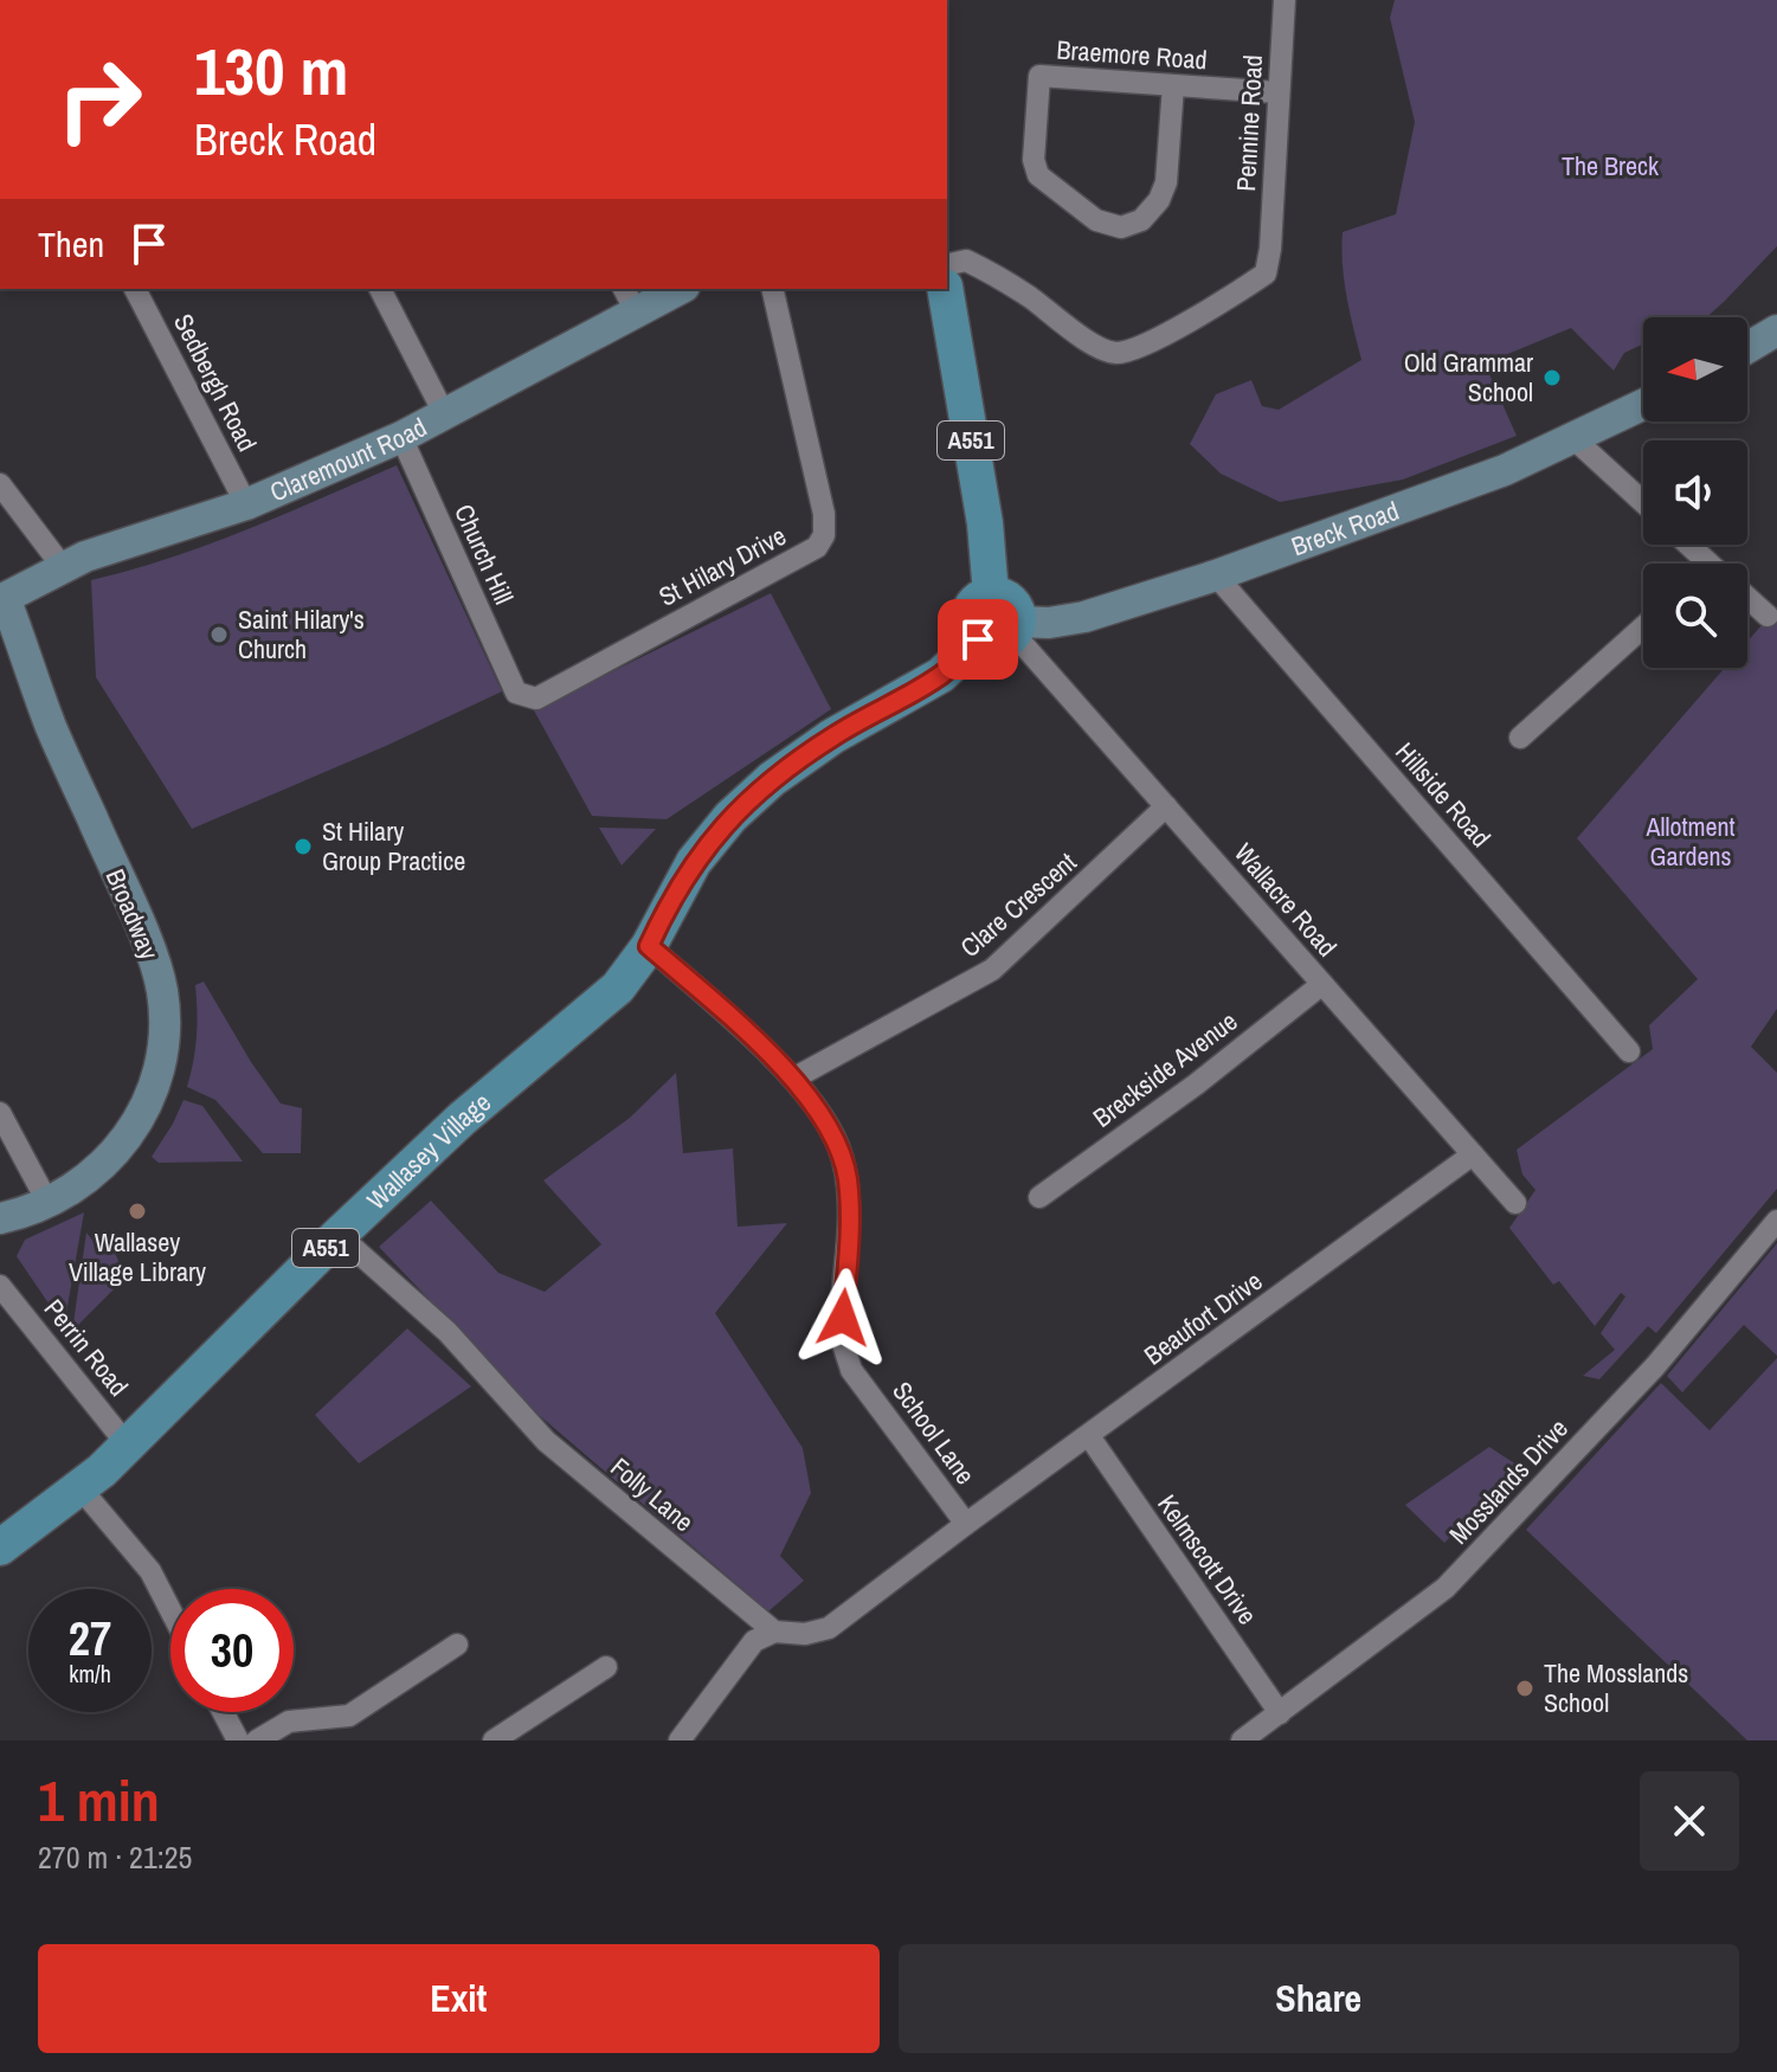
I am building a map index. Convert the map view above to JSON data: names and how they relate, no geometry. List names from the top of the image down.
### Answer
{
  "streets": {
    "main road": ["A551", "Wallasey Village"],
    "street": [
      "Braemore Road",
      "Pennine Road",
      "Sedbergh Road",
      "Claremount Road",
      "Breck Road",
      "Church Hill",
      "St Hilary Drive",
      "Hillside Road",
      "Wallacre Road",
      "Clare Crescent",
      "Broadway",
      "Breckside Avenue",
      "Beaufort Drive",
      "Perrin Road",
      "School Lane",
      "Mosslands Drive",
      "Folly Lane",
      "Kelmscott Drive"
    ]
  },
  "crossings": [
    ["Braemore Road", "Pennine Road"],
    ["Sedbergh Road", "Claremount Road"],
    ["A551", "Breck Road"],
    ["A551", "Wallacre Road"],
    ["A551", "Wallasey Village"],
    ["A551", "School Lane"],
    ["Claremount Road", "Church Hill"],
    ["Claremount Road", "Broadway"],
    ["Breck Road", "Hillside Road"],
    ["Breck Road", "Wallacre Road"],
    ["Church Hill", "St Hilary Drive"],
    ["Wallacre Road", "Clare Crescent"],
    ["Wallacre Road", "Breckside Avenue"],
    ["Wallacre Road", "Beaufort Drive"],
    ["Clare Crescent", "School Lane"],
    ["Wallasey Village", "Perrin Road"],
    ["Wallasey Village", "School Lane"],
    ["Wallasey Village", "Folly Lane"],
    ["Beaufort Drive", "School Lane"],
    ["Beaufort Drive", "Kelmscott Drive"],
    ["Mosslands Drive", "Kelmscott Drive"]
  ],
  "parks": ["The Breck", "Allotment Gardens"],
  "places": [
    "Old Grammar School",
    "Saint Hilary's Church",
    "St Hilary Group Practice",
    "Wallasey Village Library",
    "The Mosslands School"
  ],
  "north": "left",
  "page": {
    "turn": ["130 m", "Breck Road"],
    "then": "Then",
    "speed": "27 km/h",
    "limit": "30",
    "heading": ["1 min", "270 m · 21:25"],
    "buttons": ["Exit", "Share"]
  }
}
